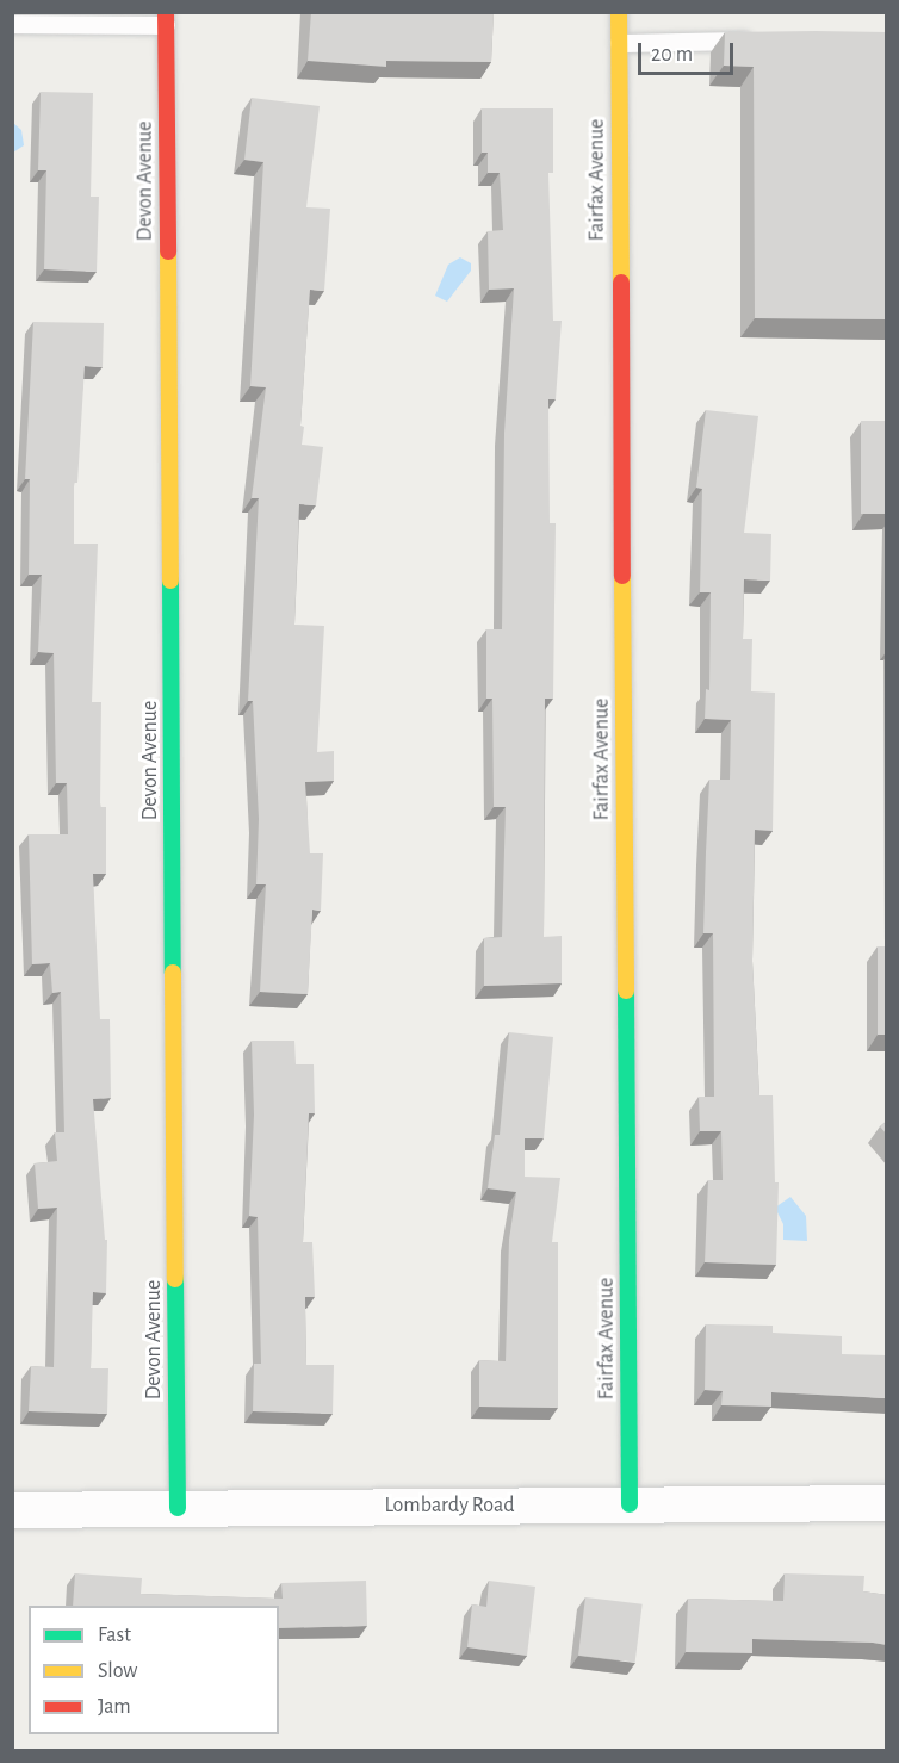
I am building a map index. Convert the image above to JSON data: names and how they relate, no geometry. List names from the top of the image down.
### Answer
{
  "streets": {
    "street": ["Fairfax Avenue", "Devon Avenue", "Lombardy Road"]
  },
  "crossings": [
    ["Fairfax Avenue", "Lombardy Road"],
    ["Devon Avenue", "Lombardy Road"]
  ],
  "legend": ["Fast", "Slow", "Jam"],
  "scale_bar": "20 m"
}
